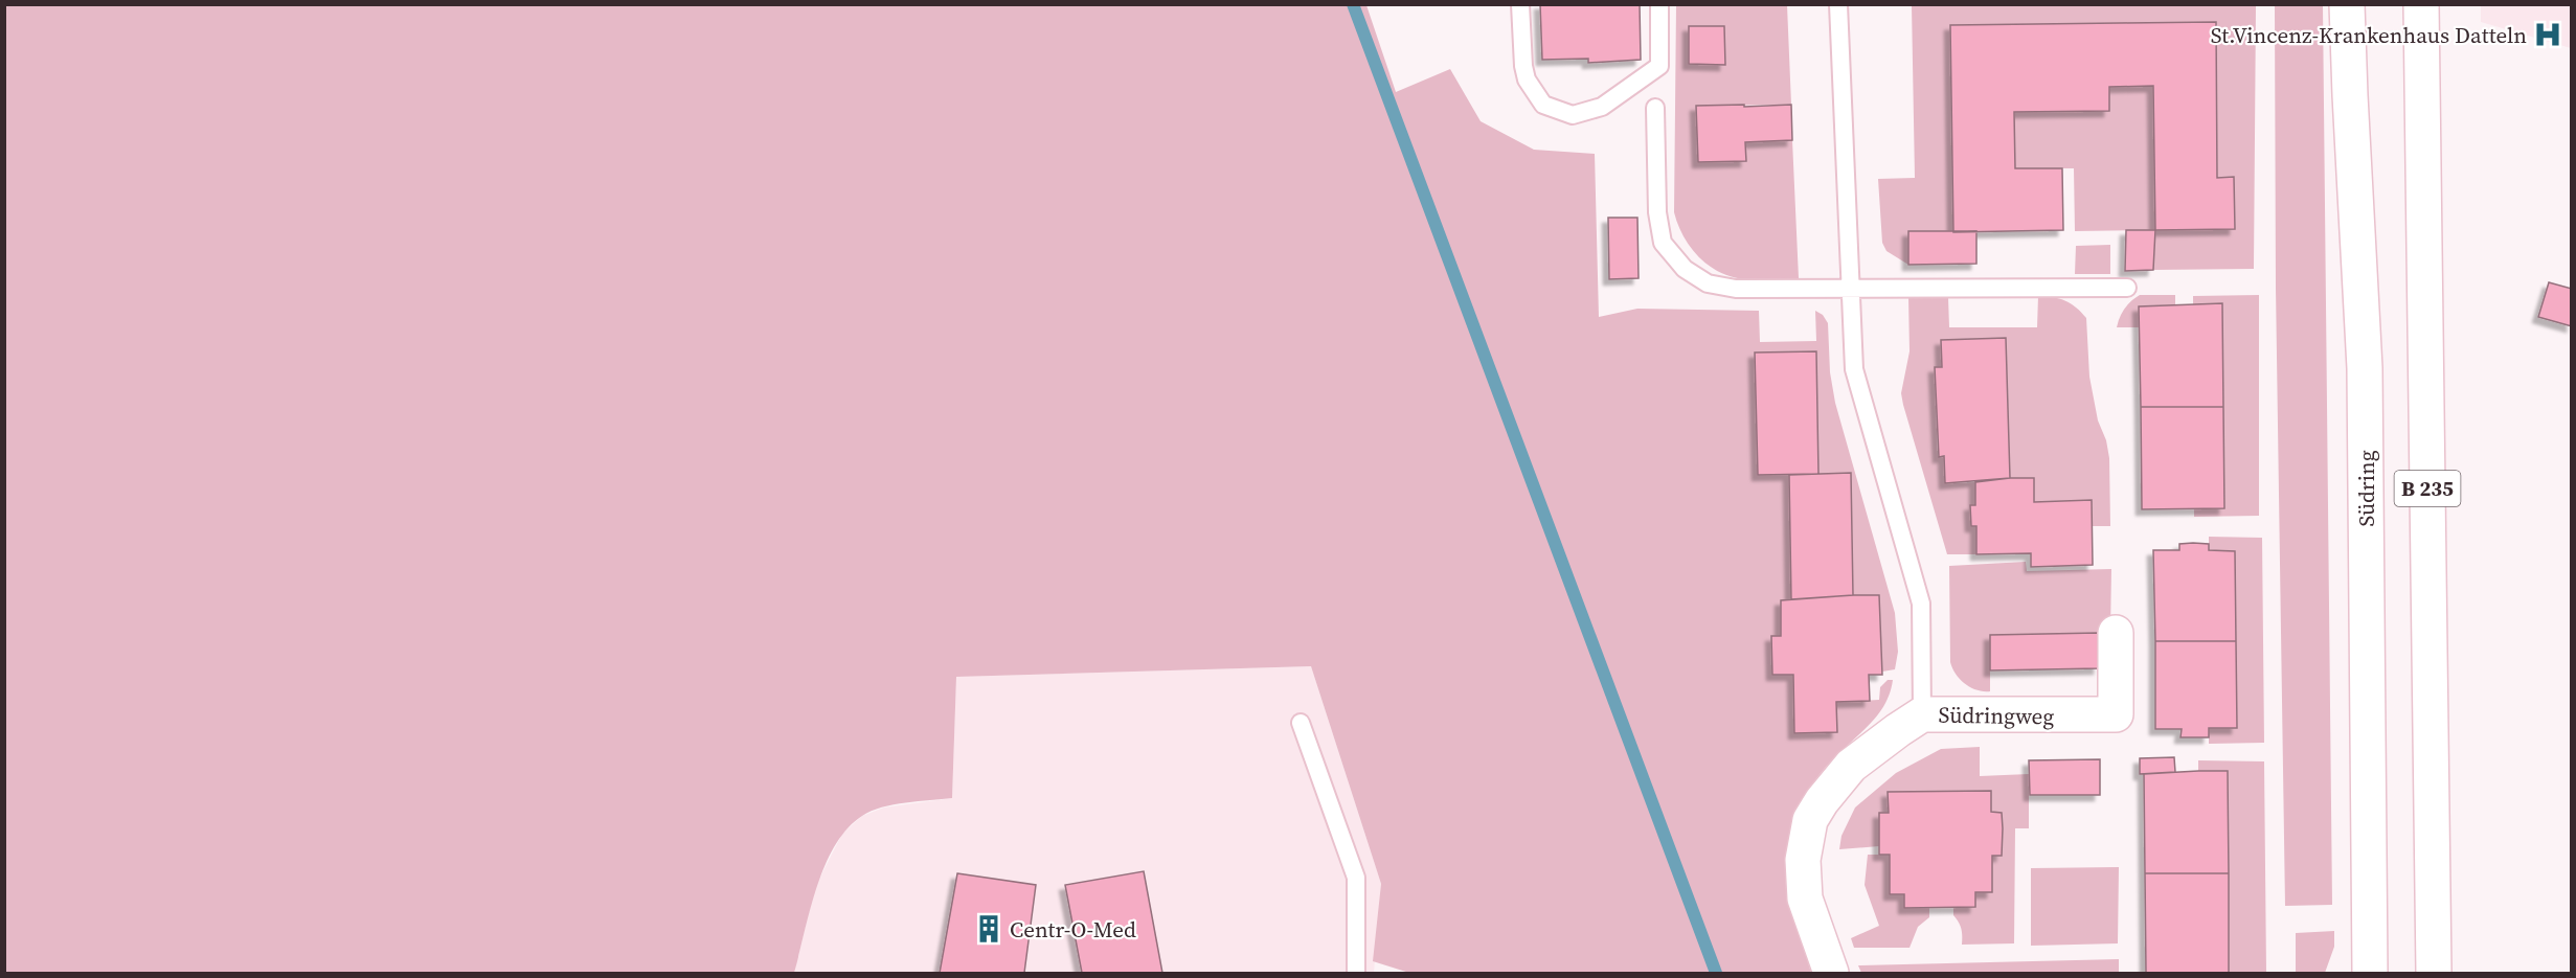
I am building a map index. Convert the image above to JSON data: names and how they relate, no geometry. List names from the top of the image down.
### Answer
{
  "streets": {
    "main road": ["Südring", "B 235", "Südringweg"]
  },
  "places": {
    "hospital": ["St.Vincenz-Krankenhaus Datteln"],
    "building": ["Centr-O-Med"]
  }
}
